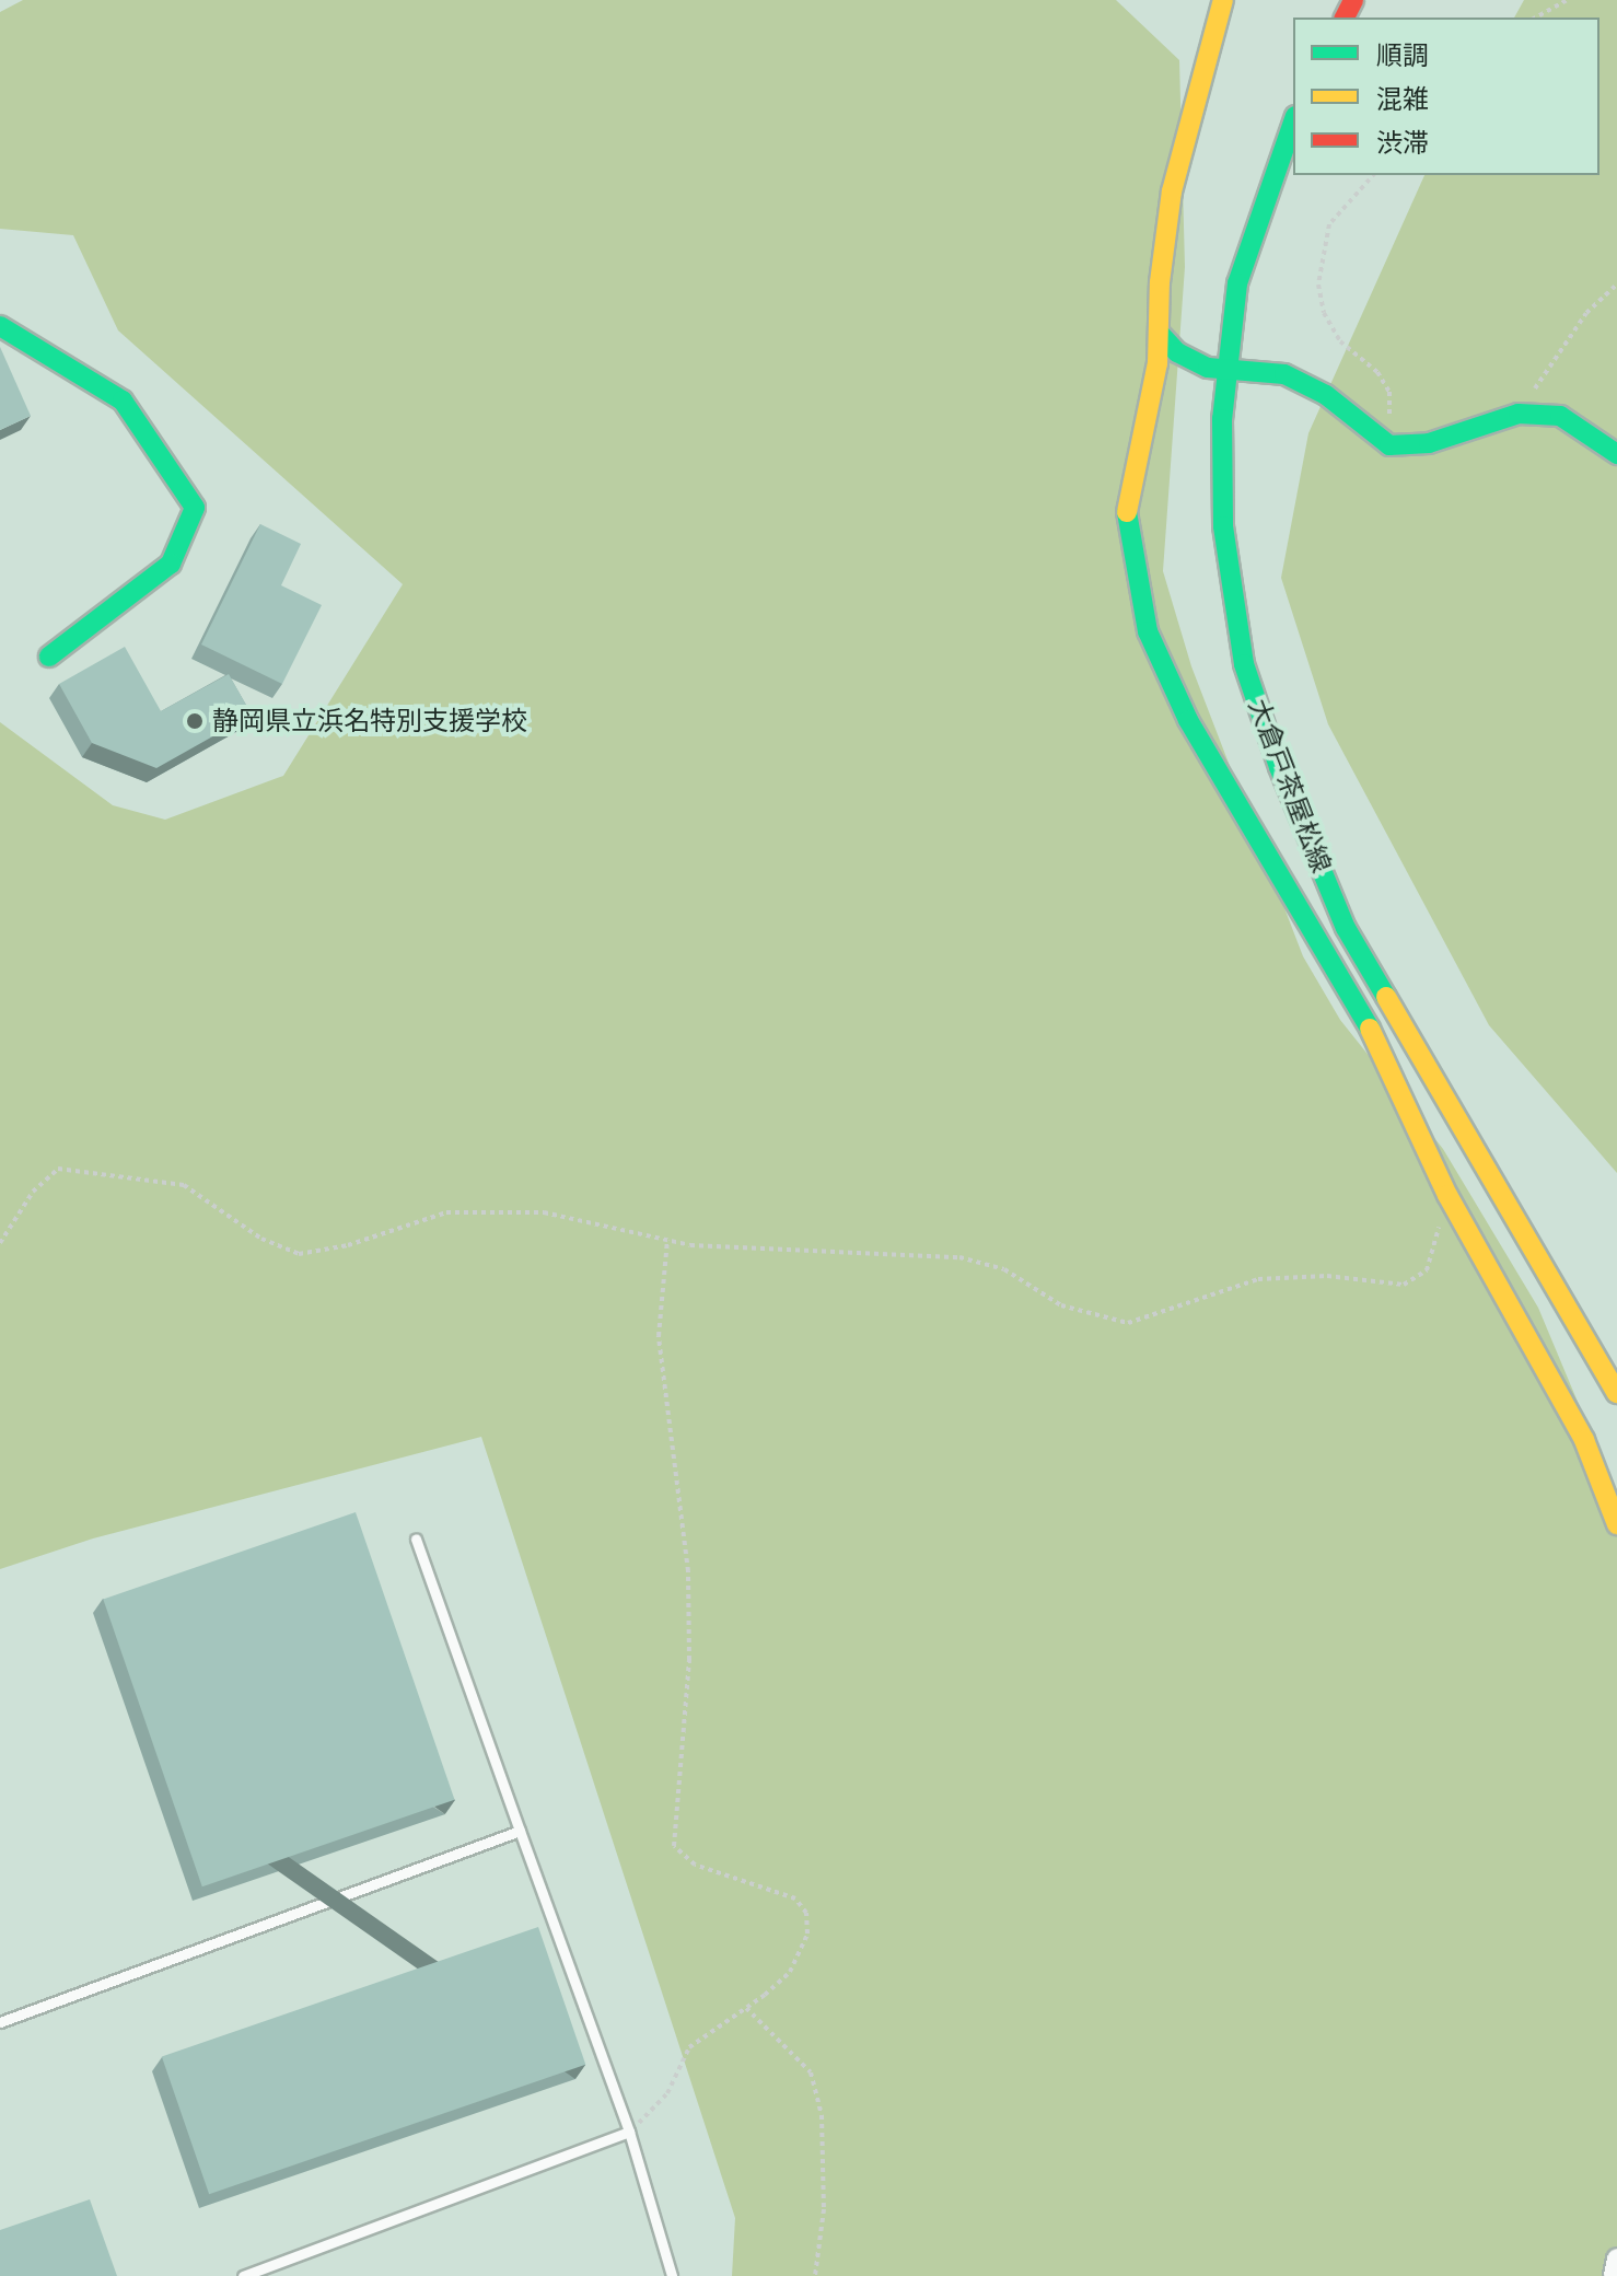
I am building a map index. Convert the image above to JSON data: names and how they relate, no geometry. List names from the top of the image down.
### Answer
{
  "streets": {
    "street": ["大倉戸茶屋松線"]
  },
  "places": ["静岡県立浜名特別支援学校"],
  "legend": ["順調", "混雑", "渋滞"]
}
